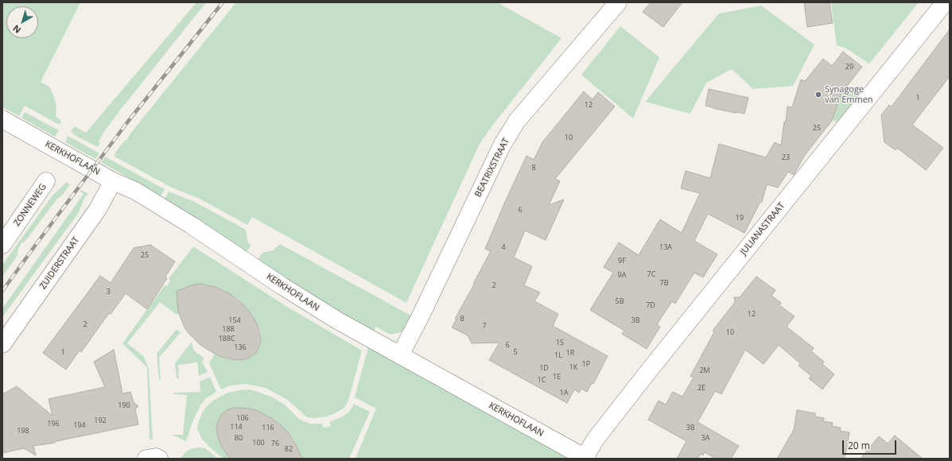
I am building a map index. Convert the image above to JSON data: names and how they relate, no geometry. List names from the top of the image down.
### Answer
{
  "streets": {
    "street": [
      "KERKHOFLAAN",
      "BEATRIXSTRAAT",
      "ZONNEWEG",
      "JULIANASTRAAT",
      "ZUIDERSTRAAT"
    ]
  },
  "crossings": [
    ["KERKHOFLAAN", "BEATRIXSTRAAT"],
    ["KERKHOFLAAN", "JULIANASTRAAT"],
    ["KERKHOFLAAN", "ZUIDERSTRAAT"]
  ],
  "places": ["Synagoge van Emmen"],
  "house_numbers": [
    "29",
    "1",
    "12",
    "25",
    "10",
    "23",
    "8",
    "6",
    "19",
    "4",
    "13A",
    "25",
    "9F",
    "7C",
    "9A",
    "7B",
    "2",
    "3",
    "5B",
    "7D",
    "12",
    "8",
    "154",
    "3B",
    "2",
    "7",
    "188",
    "10",
    "188C",
    "1S",
    "6",
    "136",
    "1",
    "5",
    "1R",
    "1L",
    "1P",
    "1K",
    "1D",
    "2M",
    "1E",
    "1C",
    "2E",
    "1A",
    "190",
    "106",
    "192",
    "196",
    "194",
    "114",
    "116",
    "3B",
    "198",
    "80",
    "3A",
    "100",
    "76",
    "82"
  ],
  "scale_bar": "20 m",
  "north": "bottom left"
}
